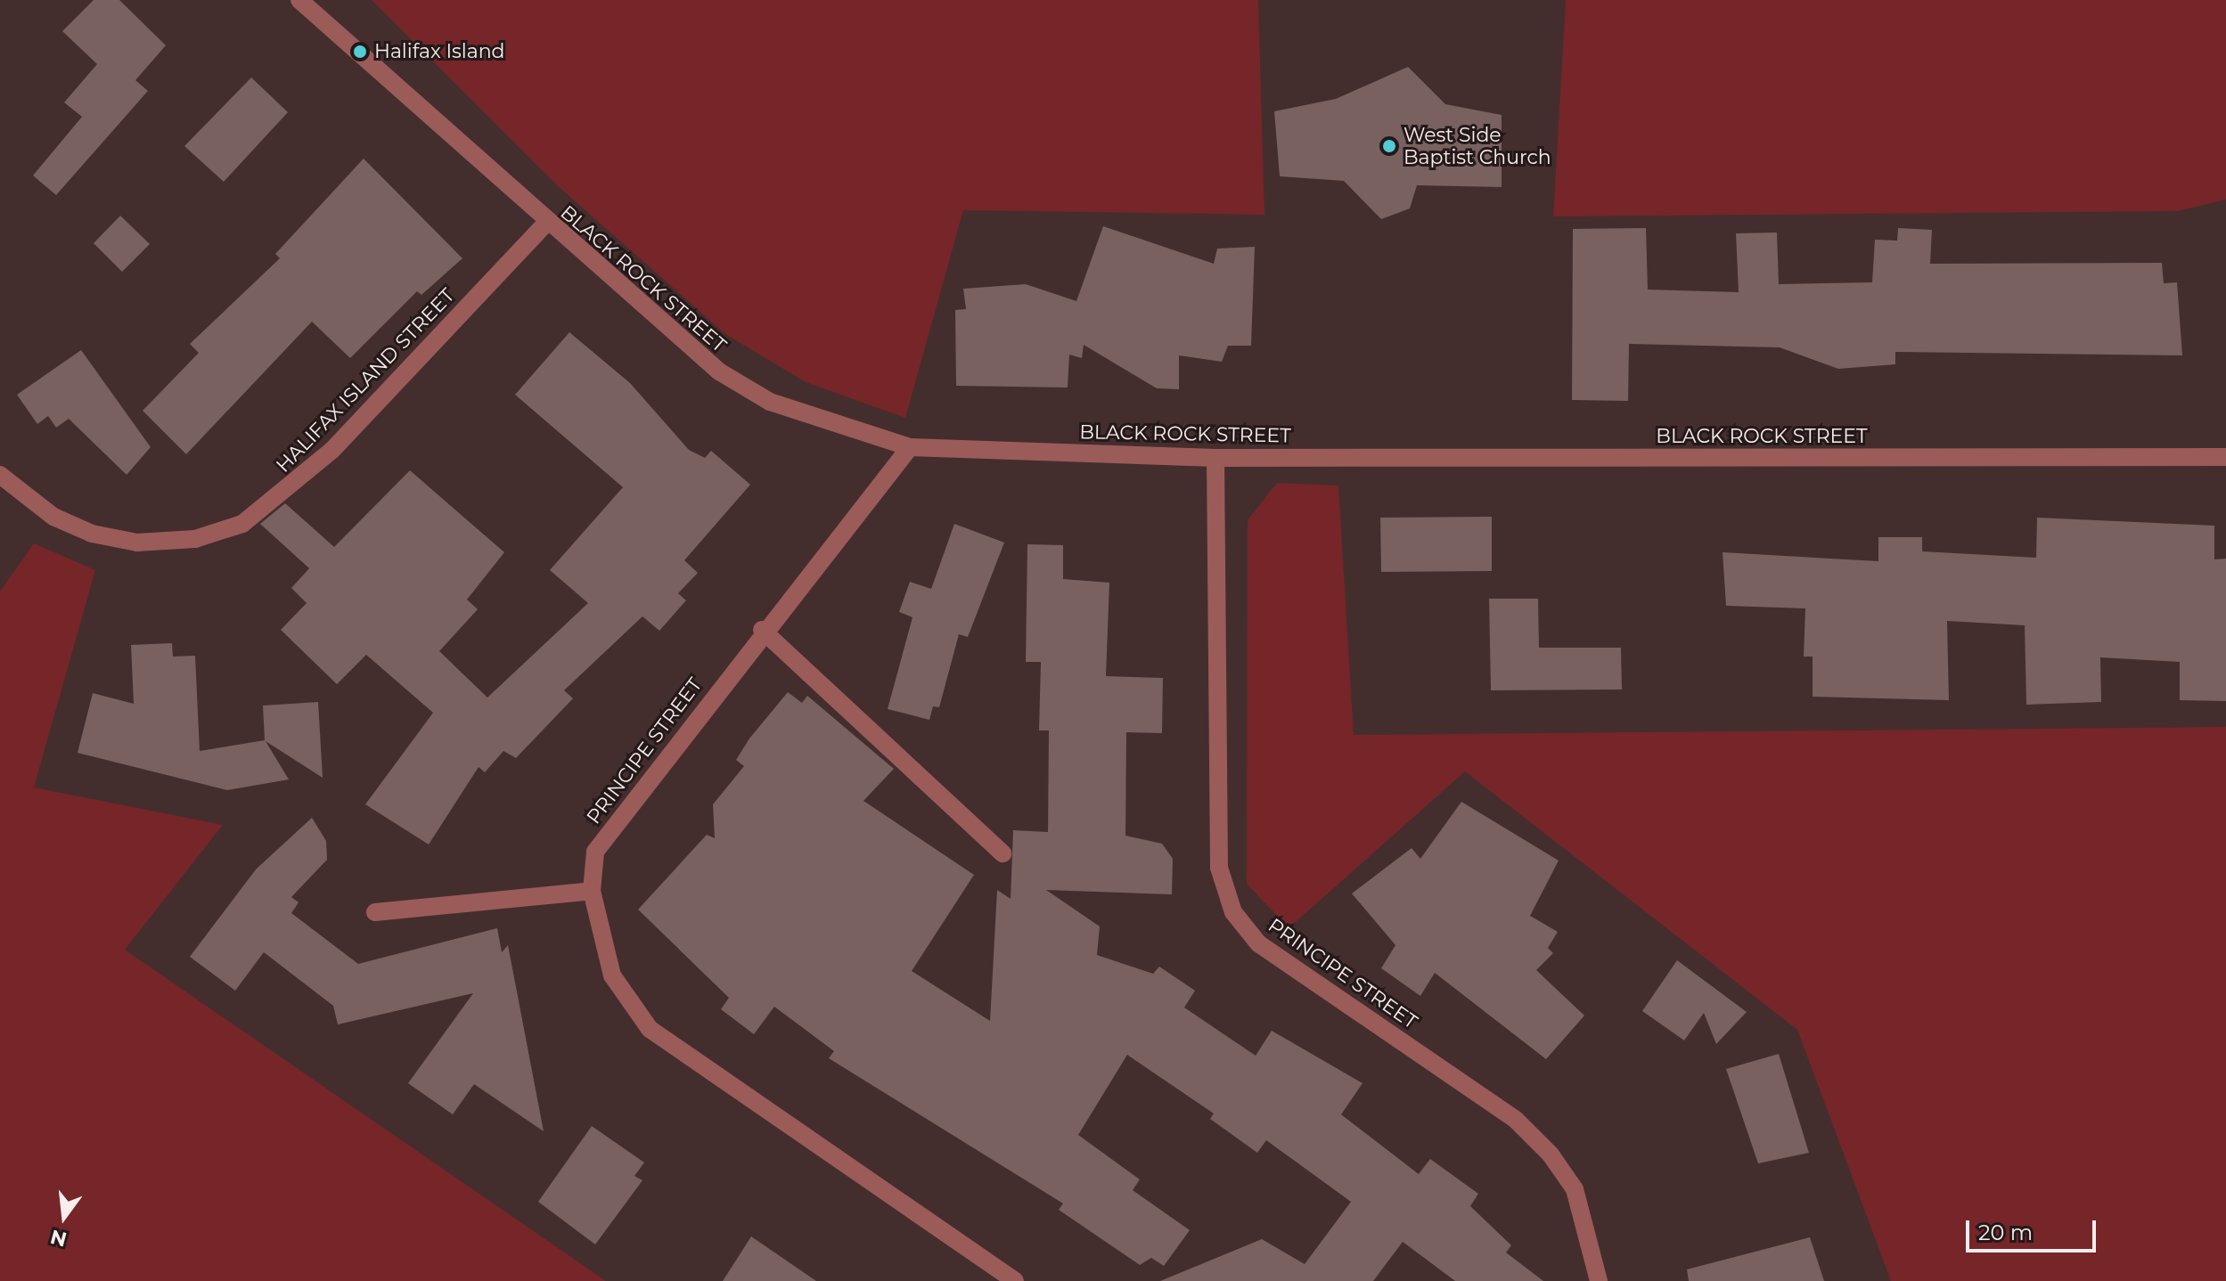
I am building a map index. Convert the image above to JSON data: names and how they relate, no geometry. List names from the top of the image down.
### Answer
{
  "streets": {
    "street": ["BLACK ROCK STREET", "HALIFAX ISLAND STREET", "PRINCIPE STREET"]
  },
  "crossings": [
    ["BLACK ROCK STREET", "HALIFAX ISLAND STREET"],
    ["BLACK ROCK STREET", "PRINCIPE STREET"]
  ],
  "places": ["Halifax Island", "West Side Baptist Church"],
  "scale_bar": "20 m",
  "north": "bottom"
}
